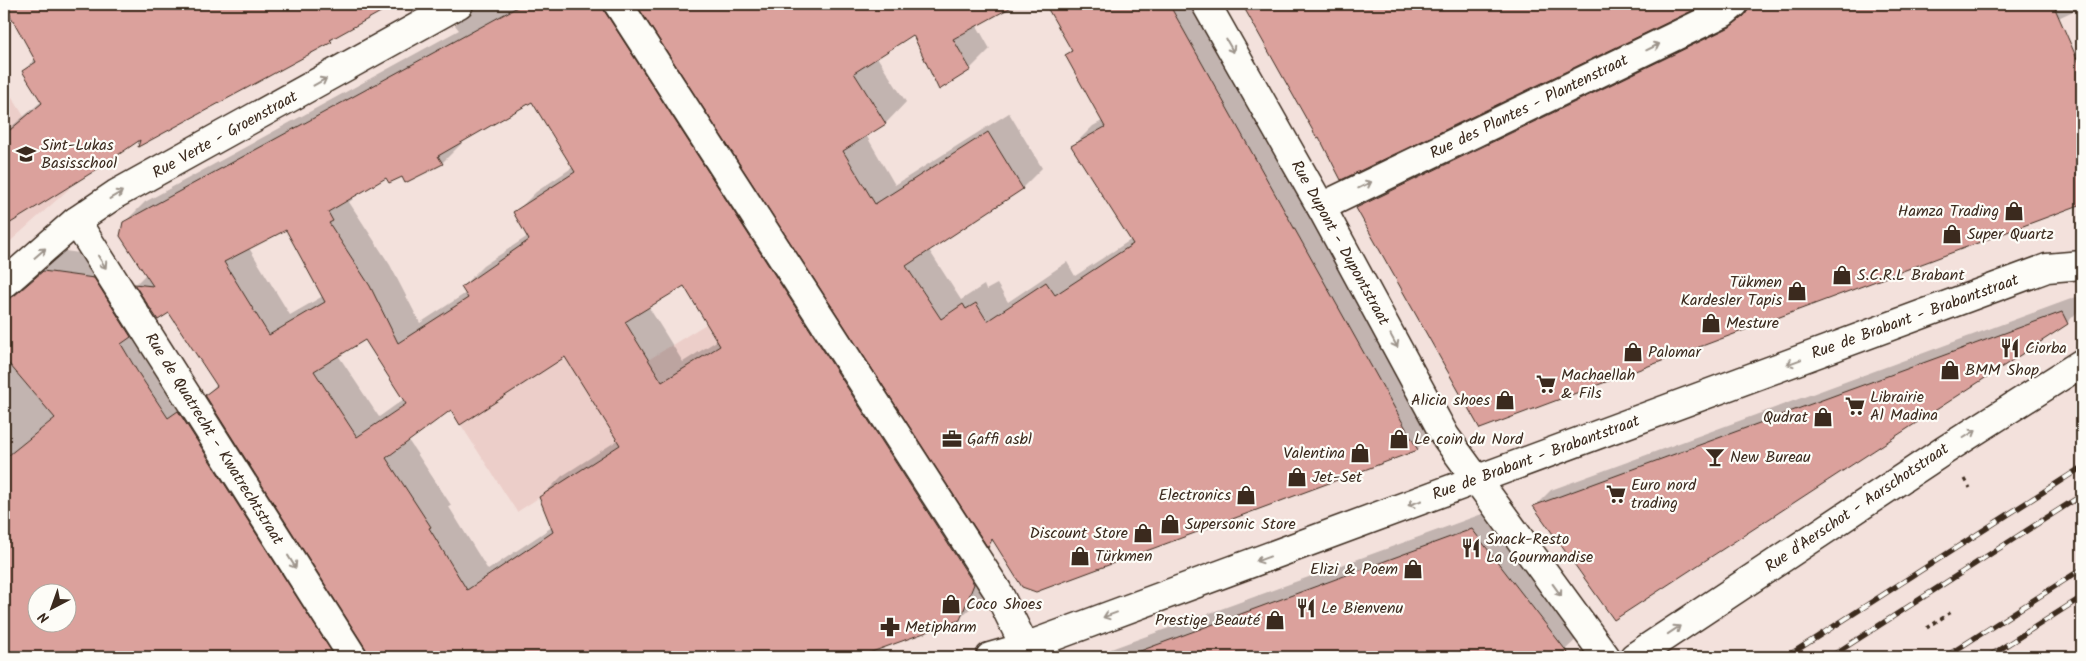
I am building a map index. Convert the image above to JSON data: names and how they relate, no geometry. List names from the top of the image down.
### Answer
{
  "streets": {
    "street": [
      "Rue des Plantes - Plantenstraat",
      "Rue Verte - Groenstraat",
      "Rue Dupont - Dupontstraat",
      "Rue de Brabant - Brabantstraat",
      "Rue de Quatrecht - Kwatrechtstraat",
      "Rue d'Aerschot - Aarschotstraat"
    ]
  },
  "crossings": [
    ["Rue des Plantes - Plantenstraat", "Rue Dupont - Dupontstraat"],
    ["Rue Verte - Groenstraat", "Rue de Quatrecht - Kwatrechtstraat"],
    ["Rue Dupont - Dupontstraat", "Rue de Brabant - Brabantstraat"]
  ],
  "one_way": [
    "Rue des Plantes - Plantenstraat",
    "Rue Verte - Groenstraat",
    "Rue Dupont - Dupontstraat",
    "Rue de Brabant - Brabantstraat",
    "Rue de Quatrecht - Kwatrechtstraat",
    "Rue d'Aerschot - Aarschotstraat"
  ],
  "places": {
    "school or university": ["Sint-Lukas Basisschool"],
    "shop": [
      "Hamza Trading",
      "Super Quartz",
      "S.C.R.L Brabant",
      "Tükmen Kardesler Tapis",
      "Mesture",
      "Palomar",
      "BMM Shop",
      "Alicia shoes",
      "Qudrat",
      "Le coin du Nord",
      "Valentina",
      "Jet-Set",
      "Electronics",
      "Supersonic Store",
      "Discount Store",
      "Türkmen",
      "Elizi & Poem",
      "Coco Shoes",
      "Prestige Beauté"
    ],
    "restaurant": ["Ciorba", "Snack-Resto La Gourmandise", "Le Bienvenu"],
    "supermarket": ["Machaellah & Fils", "Librairie Al Madina", "Euro nord trading"],
    "office": ["Gaffi asbl"],
    "bar": ["New Bureau"],
    "pharmacy": ["Metipharm"]
  },
  "north": "bottom left"
}
